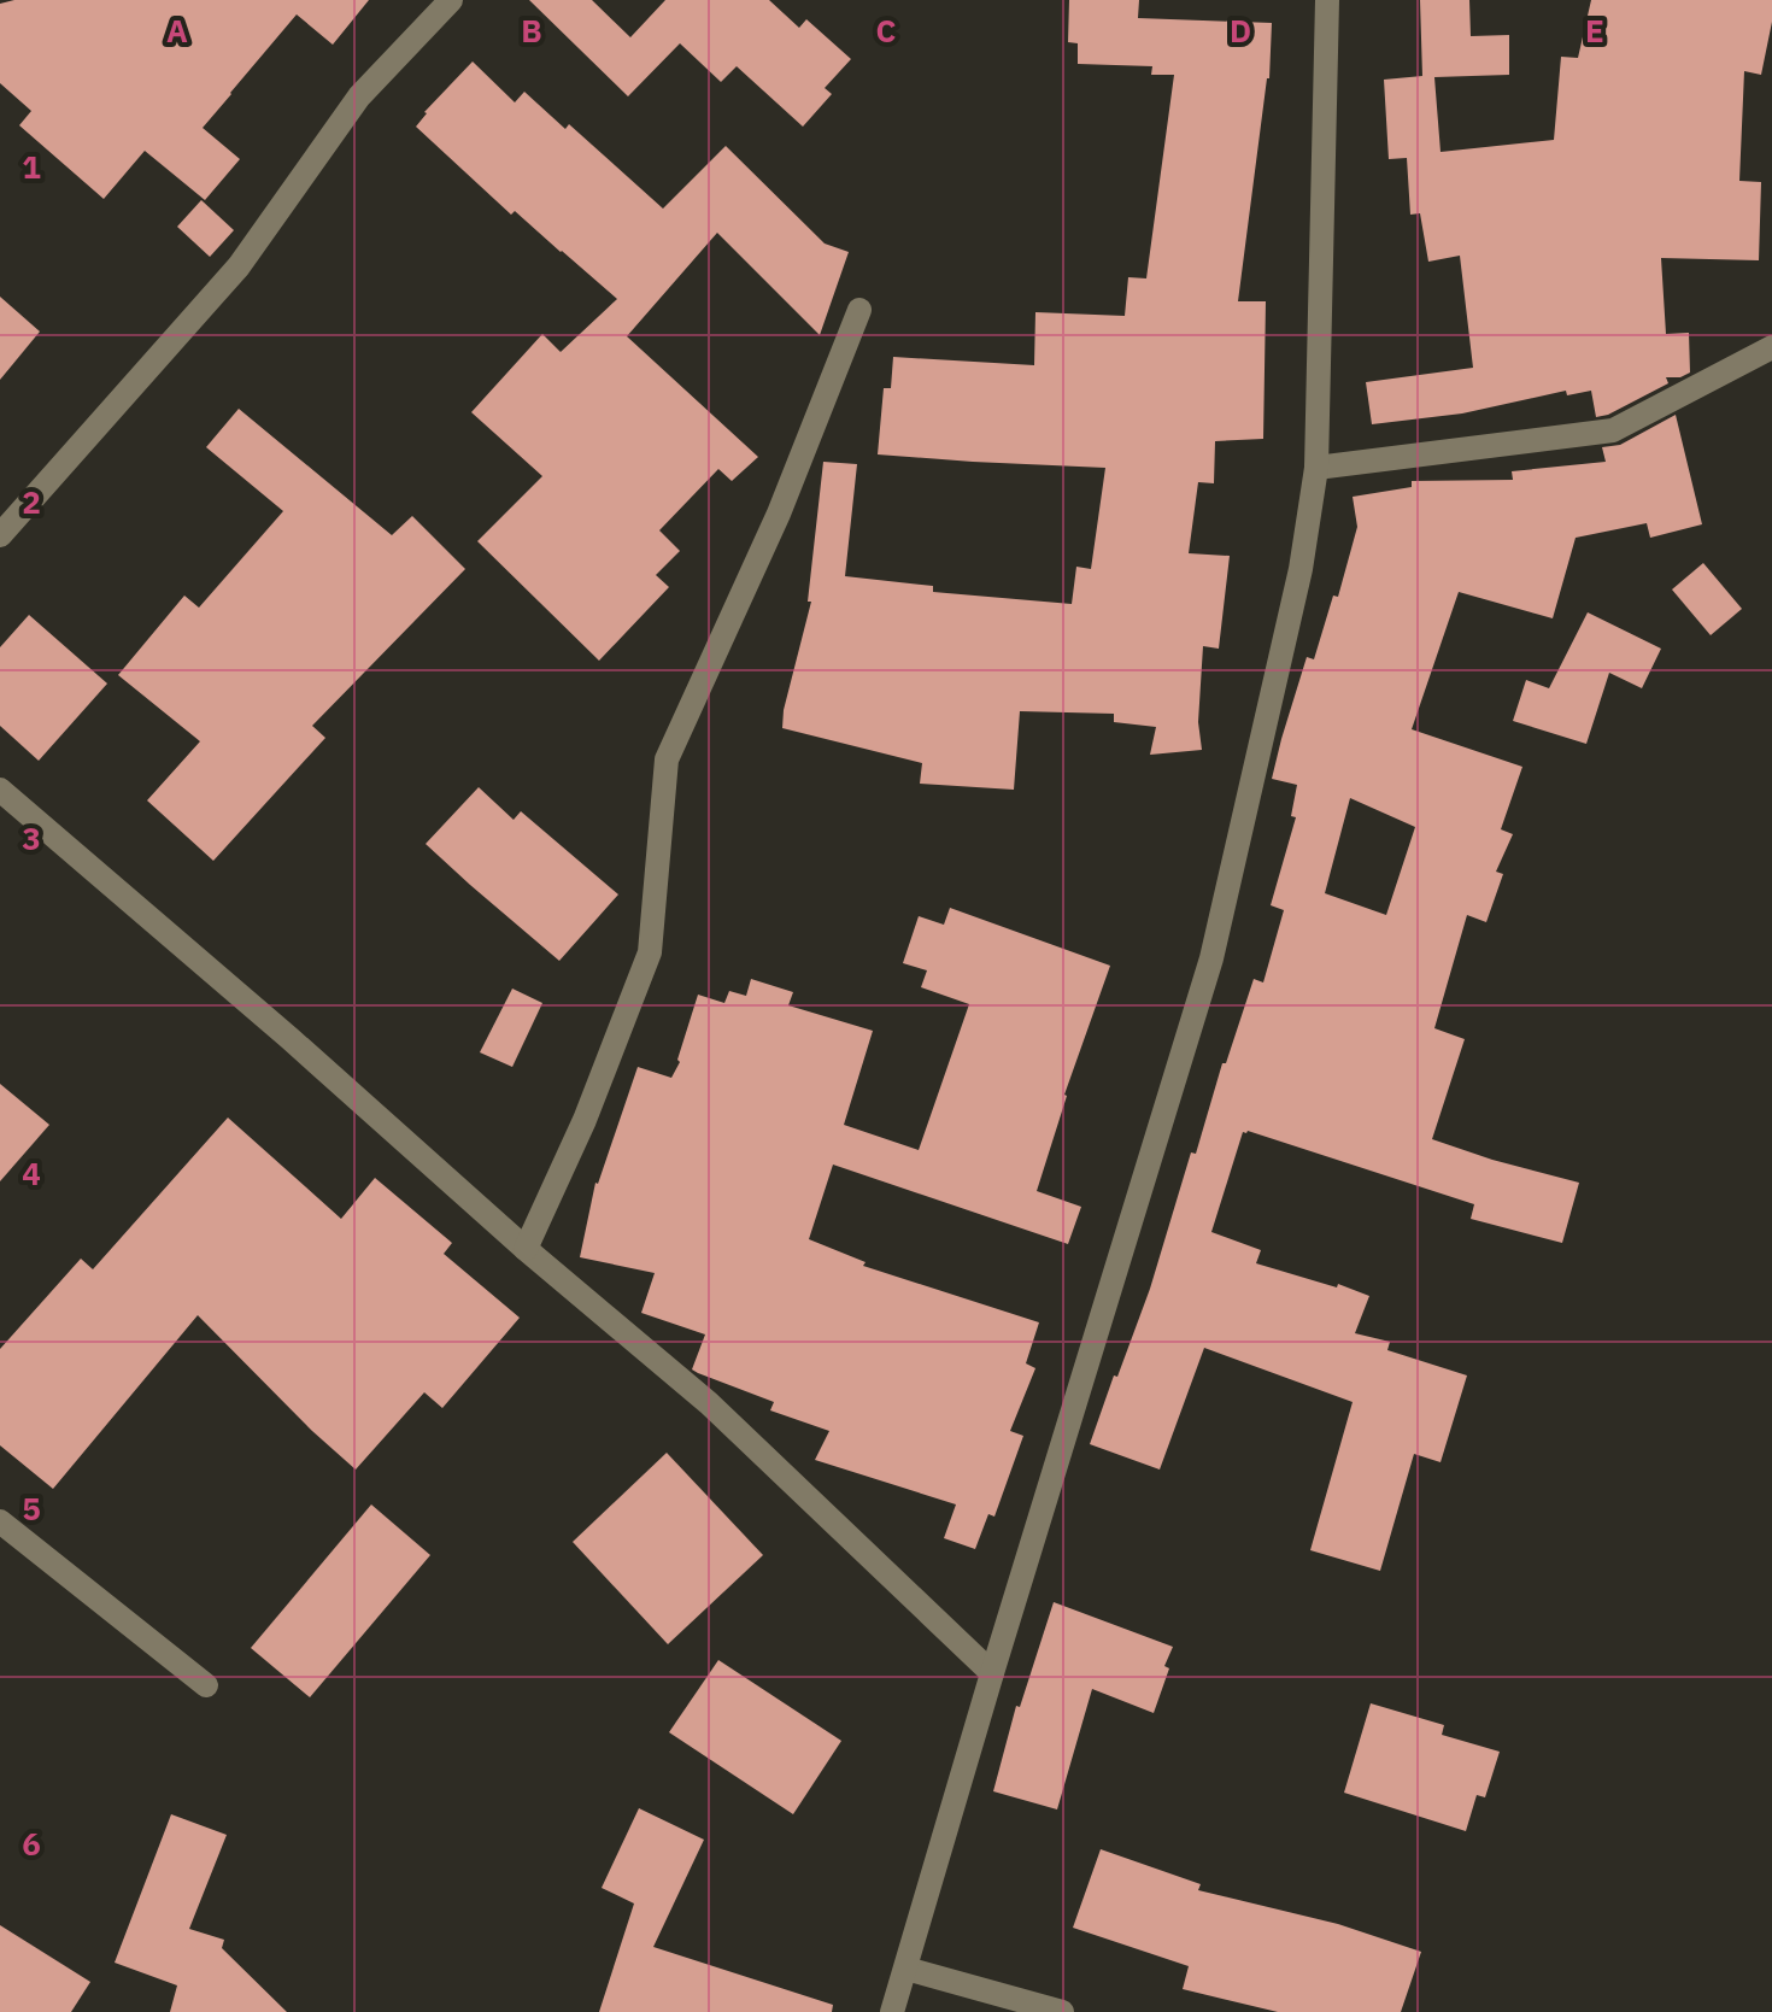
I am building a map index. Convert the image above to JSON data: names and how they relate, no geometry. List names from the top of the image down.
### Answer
{
  "grid": {
    "columns": [
      "A",
      "B",
      "C",
      "D",
      "E"
    ],
    "rows": [
      "1",
      "2",
      "3",
      "4",
      "5",
      "6"
    ]
  }
}
